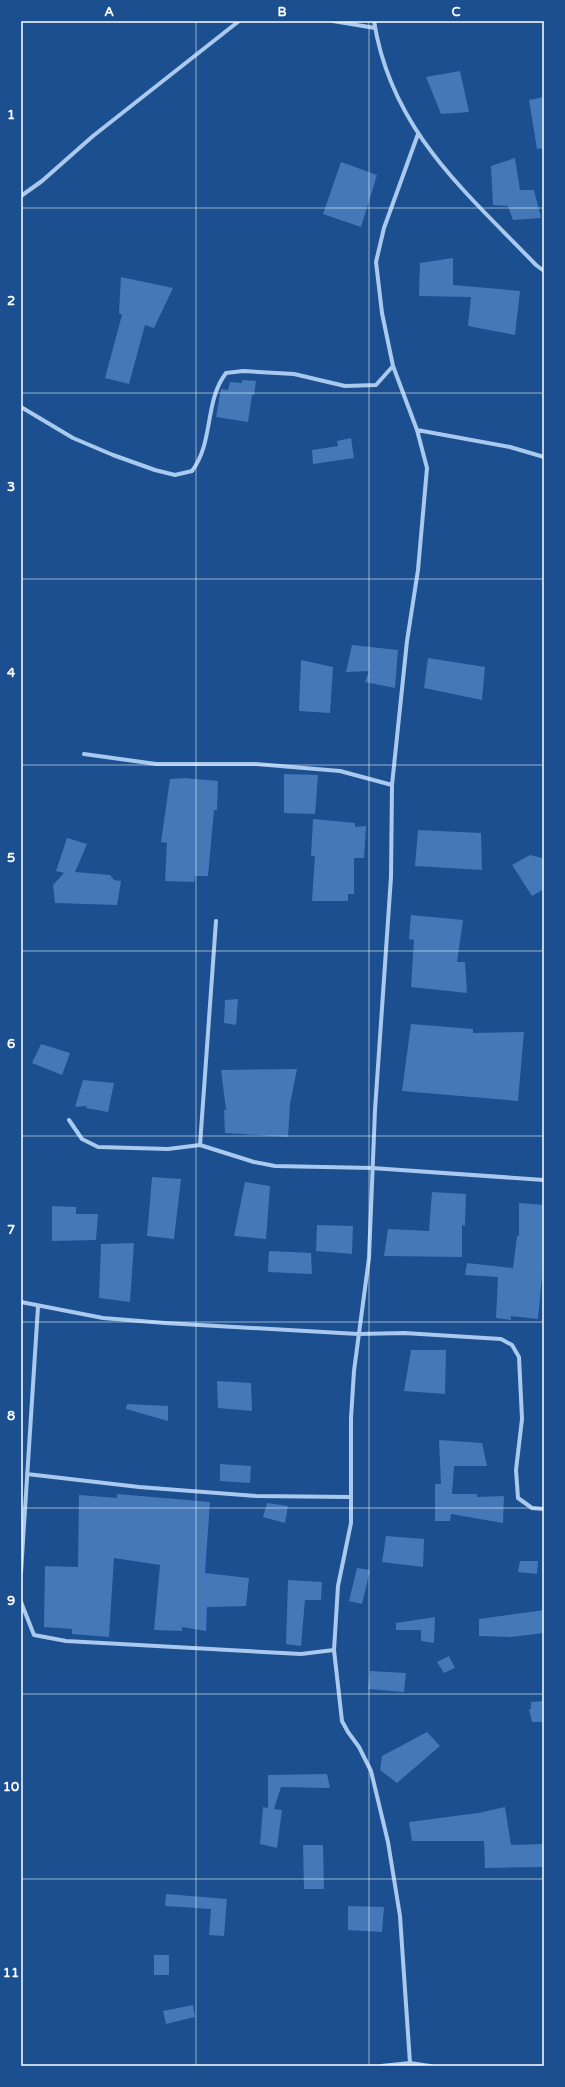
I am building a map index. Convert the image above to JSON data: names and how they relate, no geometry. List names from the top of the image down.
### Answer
{
  "grid": {
    "columns": ["A", "B", "C"],
    "rows": [
      "1",
      "2",
      "3",
      "4",
      "5",
      "6",
      "7",
      "8",
      "9",
      "10",
      "11"
    ]
  }
}
